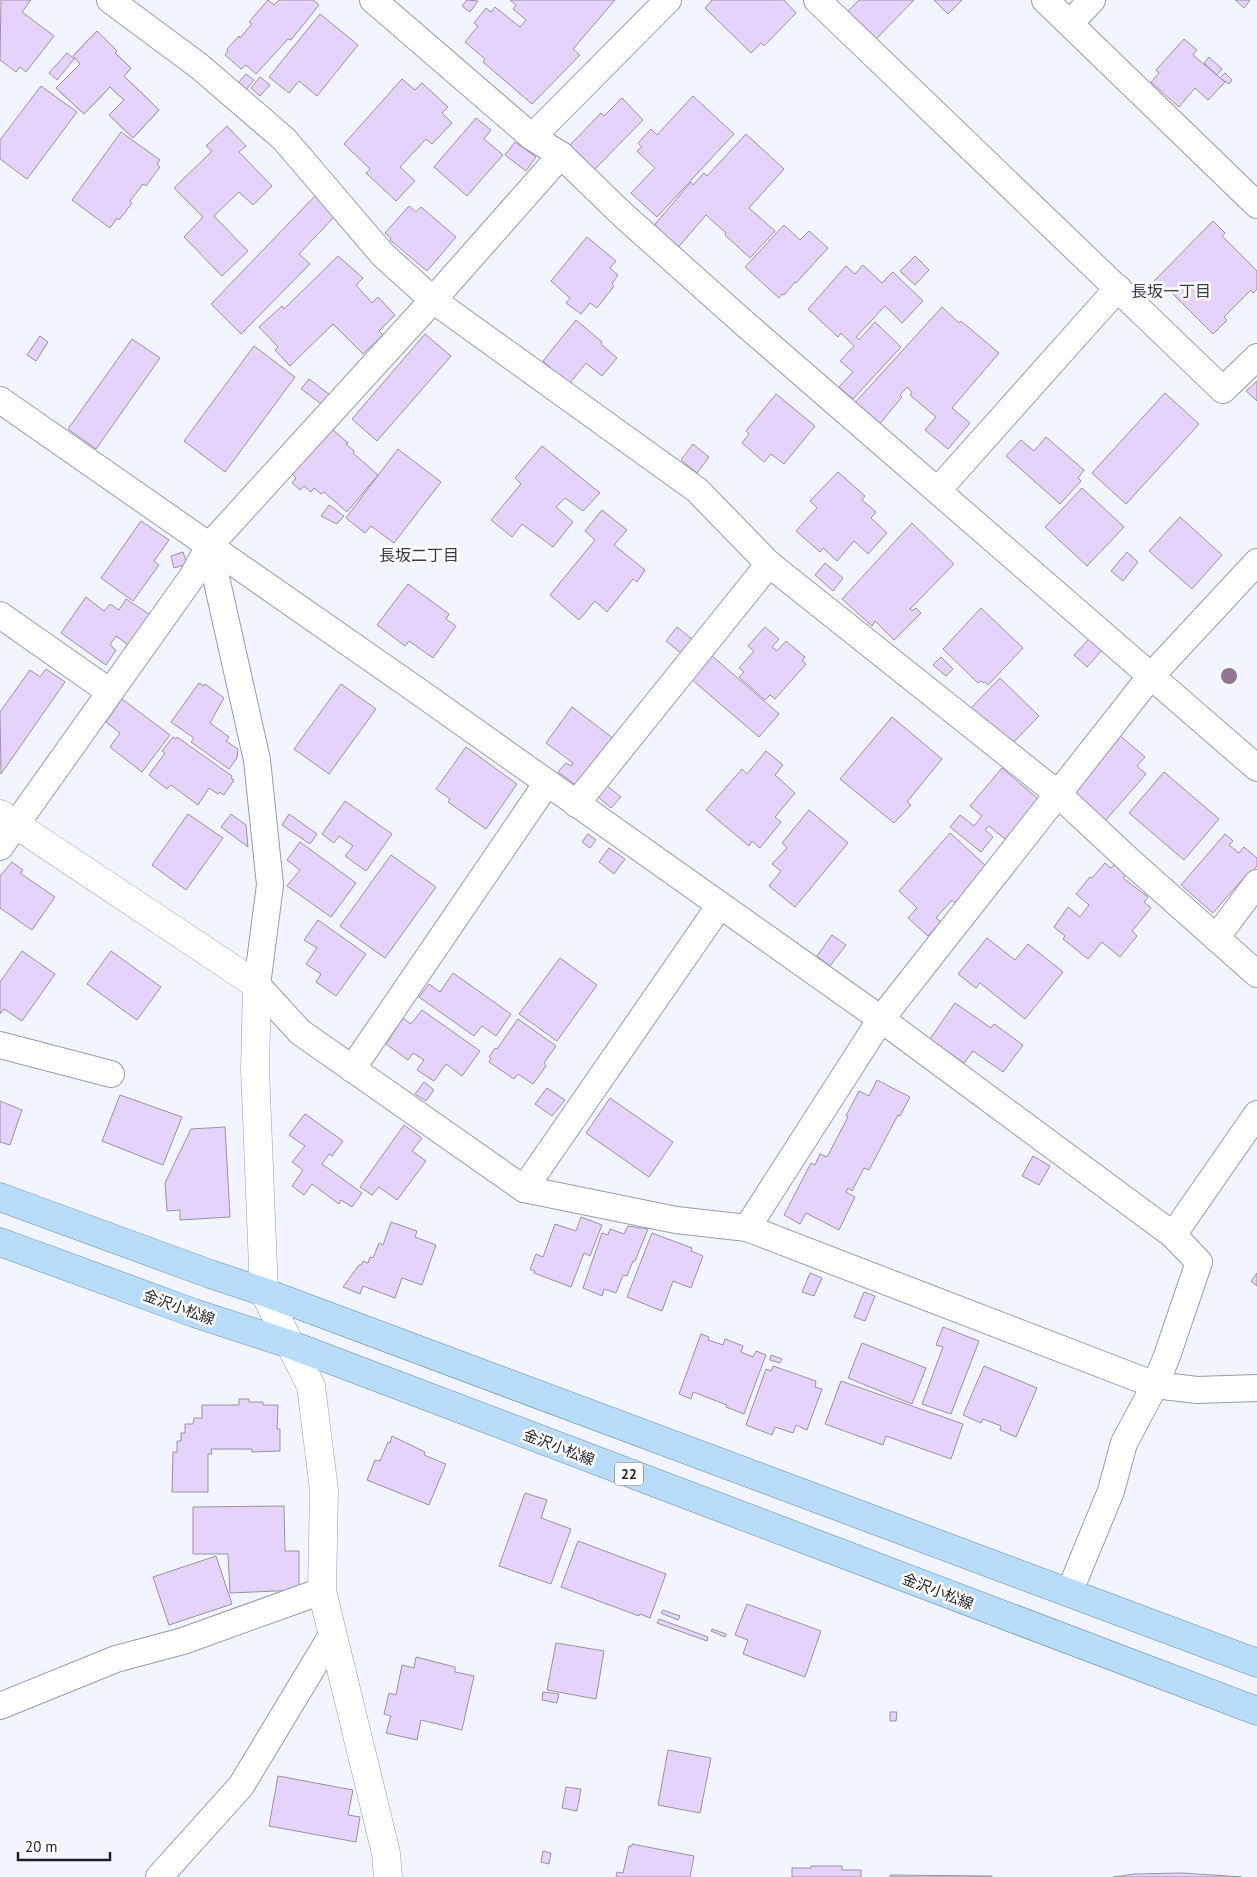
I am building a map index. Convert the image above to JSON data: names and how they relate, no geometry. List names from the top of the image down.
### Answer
{
  "streets": {
    "main road": ["金沢小松線", "22"]
  },
  "districts": ["長坂一丁目", "長坂二丁目"],
  "scale_bar": "20 m"
}
